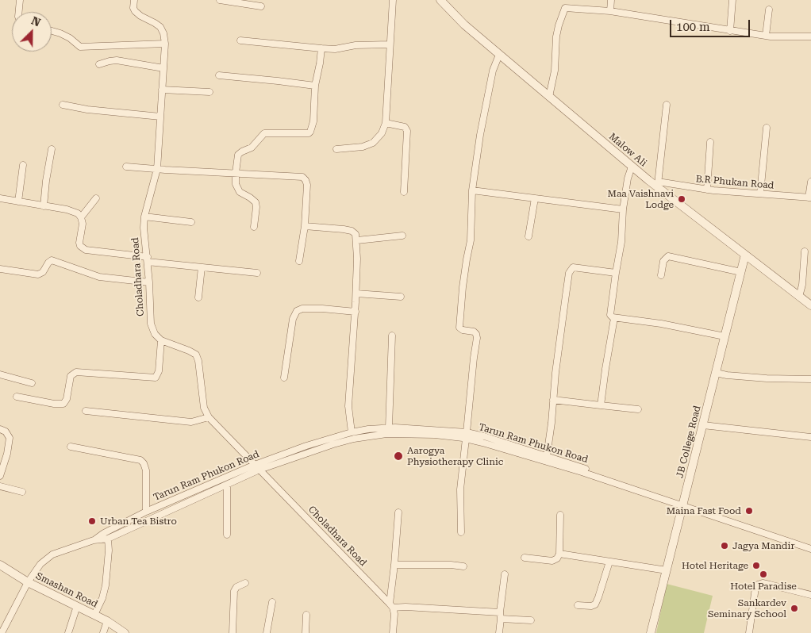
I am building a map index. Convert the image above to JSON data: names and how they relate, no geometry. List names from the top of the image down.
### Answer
{
  "streets": {
    "street": [
      "Malow Ali",
      "B.R Phukan Road",
      "Choladhara Road",
      "JB College Road",
      "Tarun Ram Phukon Road",
      "Smashan Road"
    ]
  },
  "crossings": [
    ["Malow Ali", "B.R Phukan Road"],
    ["Malow Ali", "JB College Road"],
    ["Choladhara Road", "Tarun Ram Phukon Road"],
    ["JB College Road", "Tarun Ram Phukon Road"],
    ["Tarun Ram Phukon Road", "Smashan Road"]
  ],
  "places": [
    "Maa Vaishnavi Lodge",
    "Aarogya Physiotherapy Clinic",
    "Maina Fast Food",
    "Urban Tea Bistro",
    "Jagya Mandir",
    "Hotel Heritage",
    "Hotel Paradise",
    "Sankardev Seminary School"
  ],
  "scale_bar": "100 m",
  "north": "top right"
}
